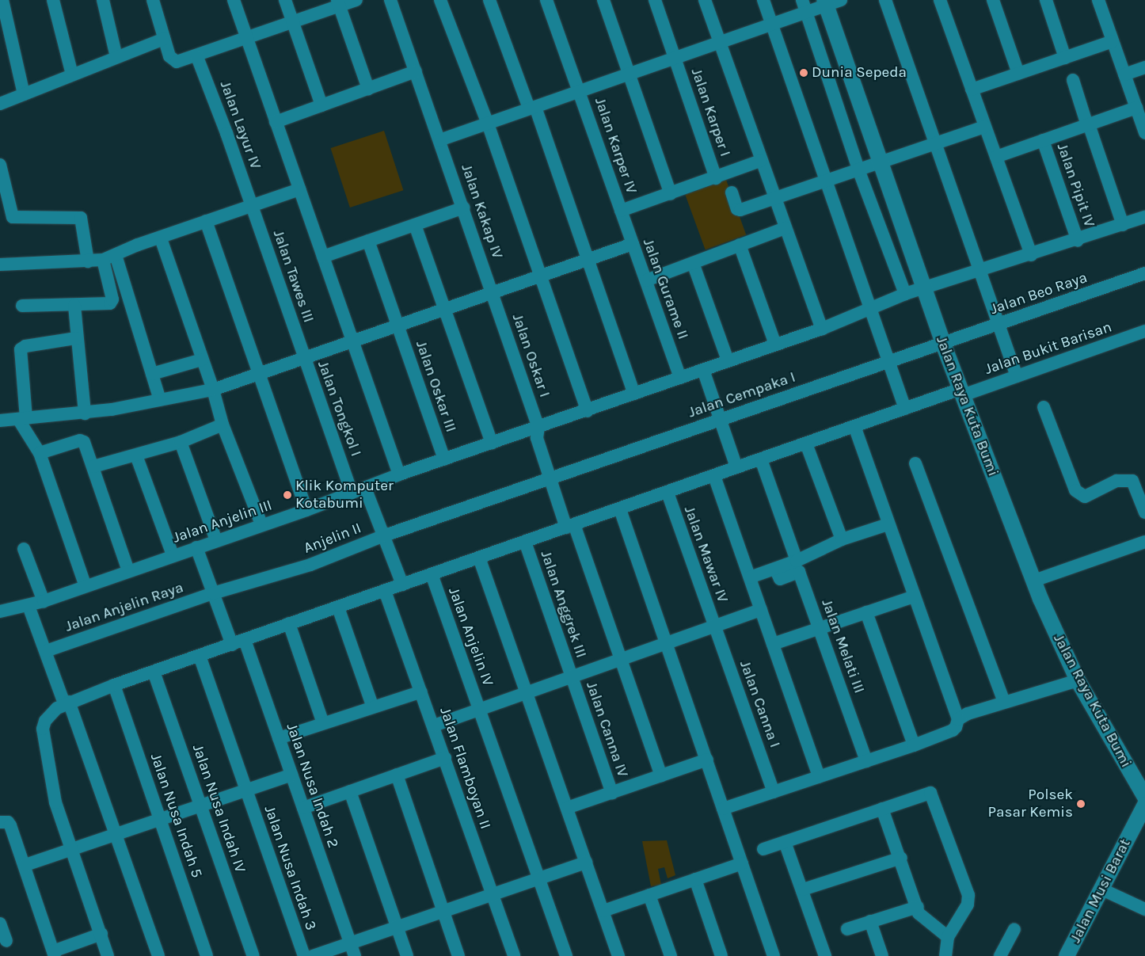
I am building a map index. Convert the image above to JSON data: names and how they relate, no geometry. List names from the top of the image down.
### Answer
{
  "streets": {
    "street": [
      "Jalan Karper I",
      "Jalan Layur IV",
      "Jalan Karper IV",
      "Jalan Pipit IV",
      "Jalan Kakap IV",
      "Jalan Tawes III",
      "Jalan Gurame II",
      "Jalan Beo Raya",
      "Jalan Bukit Barisan",
      "Jalan Oskar I",
      "Jalan Oskar III",
      "Jalan Cempaka I",
      "Jalan Raya Kuta Bumi",
      "Jalan Tongkol I",
      "Jalan Anjelin III",
      "Anjelin II",
      "Jalan Mawar IV",
      "Jalan Anggrek III",
      "Jalan Anjelin Raya",
      "Jalan Anjelin IV",
      "Jalan Melati III",
      "Jalan Canna I",
      "Jalan Canna IV",
      "Jalan Flamboyan II",
      "Jalan Nusa Indah 2",
      "Jalan Nusa Indah IV",
      "Jalan Nusa Indah 5",
      "Jalan Nusa Indah 3",
      "Jalan Musi Barat"
    ]
  },
  "crossings": [
    ["Jalan Layur IV", "Jalan Tawes III"],
    ["Jalan Karper IV", "Jalan Gurame II"],
    ["Jalan Pipit IV", "Jalan Anjelin III"],
    ["Jalan Kakap IV", "Jalan Oskar I"],
    ["Jalan Tawes III", "Jalan Tongkol I"],
    ["Jalan Gurame II", "Jalan Anjelin III"],
    ["Jalan Beo Raya", "Jalan Cempaka I"],
    ["Jalan Beo Raya", "Jalan Raya Kuta Bumi"],
    ["Jalan Bukit Barisan", "Jalan Oskar I"],
    ["Jalan Bukit Barisan", "Jalan Raya Kuta Bumi"],
    ["Jalan Bukit Barisan", "Jalan Mawar IV"],
    ["Jalan Bukit Barisan", "Jalan Anggrek III"],
    ["Jalan Bukit Barisan", "Jalan Anjelin IV"],
    ["Jalan Bukit Barisan", "Jalan Flamboyan II"],
    ["Jalan Bukit Barisan", "Jalan Nusa Indah 2"],
    ["Jalan Bukit Barisan", "Jalan Nusa Indah IV"],
    ["Jalan Bukit Barisan", "Jalan Nusa Indah 5"],
    ["Jalan Bukit Barisan", "Jalan Nusa Indah 3"],
    ["Jalan Oskar I", "Jalan Cempaka I"],
    ["Jalan Oskar I", "Jalan Anjelin III"],
    ["Jalan Oskar I", "Anjelin II"],
    ["Jalan Oskar III", "Jalan Anjelin III"],
    ["Jalan Cempaka I", "Jalan Raya Kuta Bumi"],
    ["Jalan Cempaka I", "Anjelin II"],
    ["Jalan Raya Kuta Bumi", "Jalan Anjelin III"],
    ["Jalan Tongkol I", "Jalan Anjelin III"],
    ["Anjelin II", "Jalan Anjelin Raya"],
    ["Jalan Mawar IV", "Jalan Canna I"],
    ["Jalan Anggrek III", "Jalan Canna IV"]
  ],
  "places": ["Dunia Sepeda", "Klik Komputer Kotabumi", "Polsek Pasar Kemis"]
}
